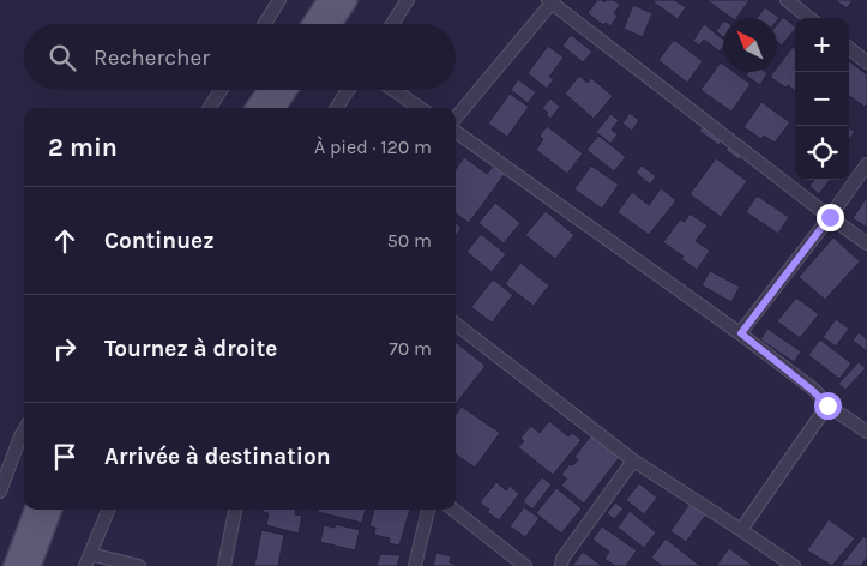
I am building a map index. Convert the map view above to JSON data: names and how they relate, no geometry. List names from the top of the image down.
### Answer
{
  "north": "top left",
  "page": {
    "map_buttons": ["+", "−"],
    "search": "Rechercher",
    "heading": ["2 min", "À pied · 120 m"],
    "list": [
      ["Continuez", "50 m"],
      ["Tournez à droite", "70 m"],
      "Arrivée à destination"
    ]
  }
}
